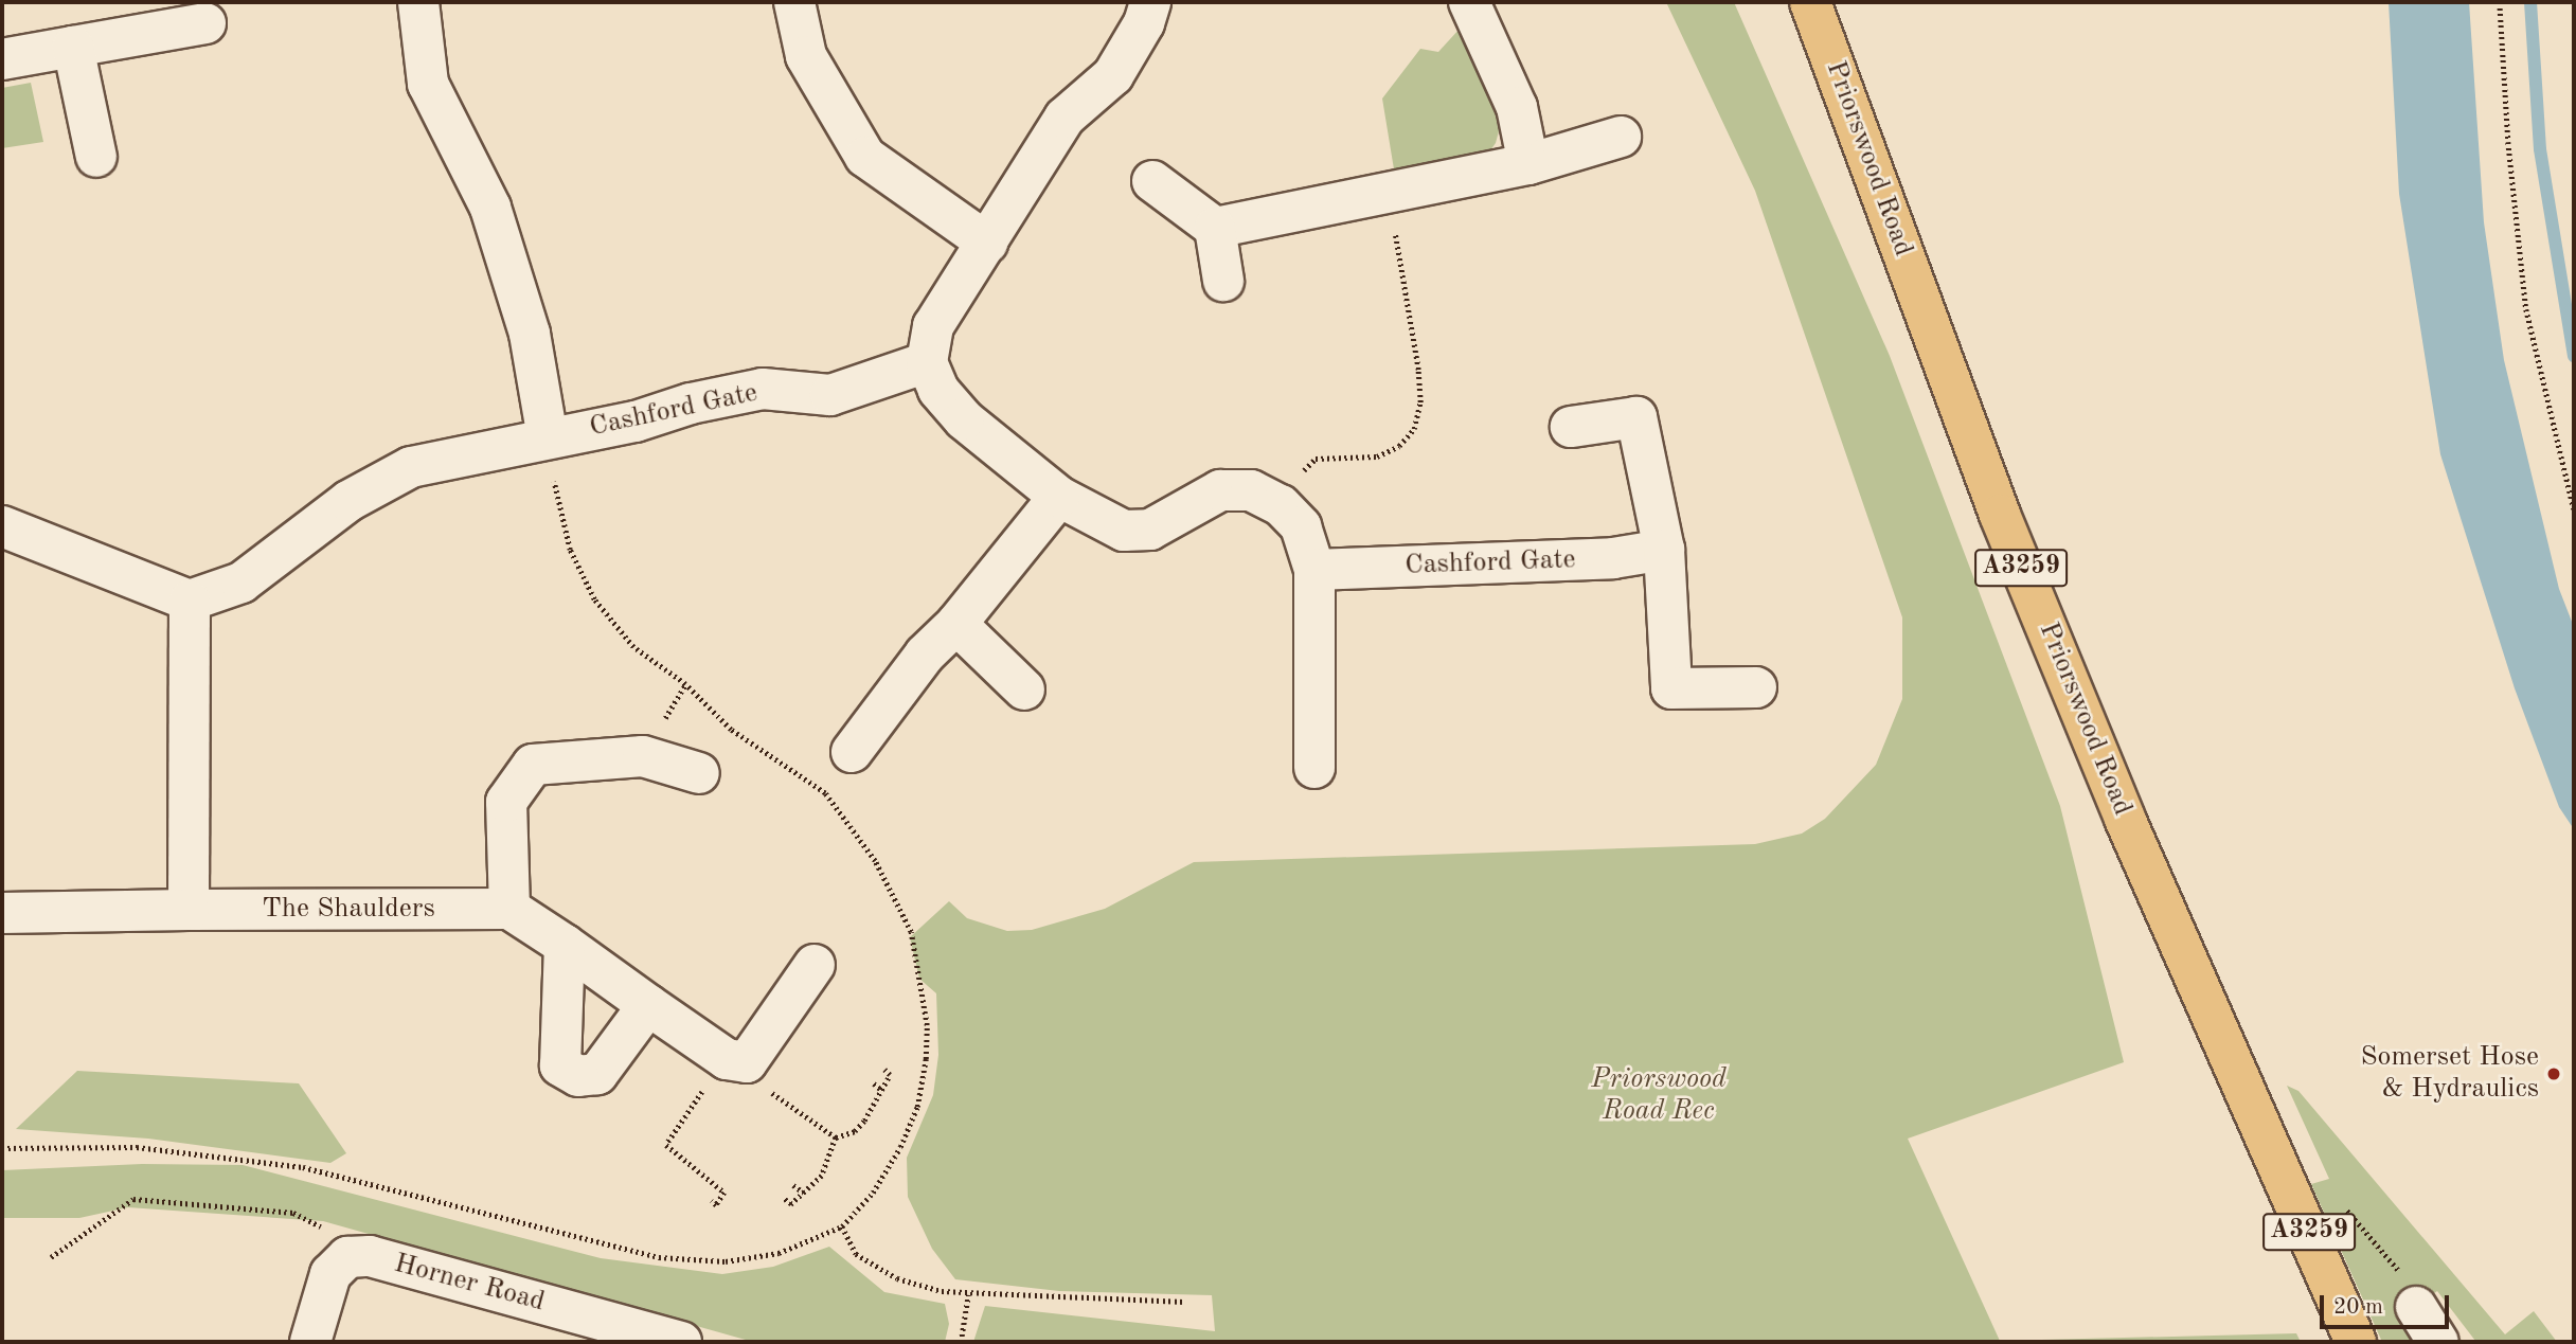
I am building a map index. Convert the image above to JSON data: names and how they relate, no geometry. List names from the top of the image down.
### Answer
{
  "streets": {
    "main road": ["Priorswood Road", "A3259"],
    "street": ["Cashford Gate", "The Shaulders", "Horner Road"]
  },
  "parks": ["Priorswood Road Rec"],
  "places": ["Somerset Hose & Hydraulics"],
  "scale_bar": "20 m"
}
